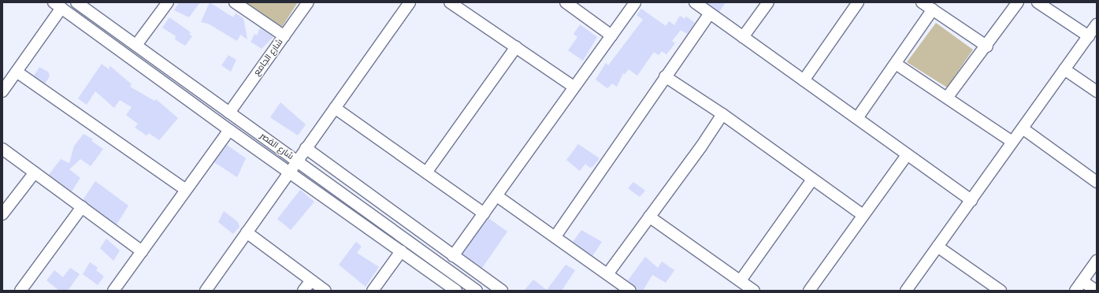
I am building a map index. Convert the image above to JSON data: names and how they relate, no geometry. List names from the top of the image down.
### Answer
{
  "streets": {
    "street": ["شارع الجامع", "شارع القصر"]
  },
  "crossings": [
    ["شارع الجامع", "شارع القصر"]
  ]
}
